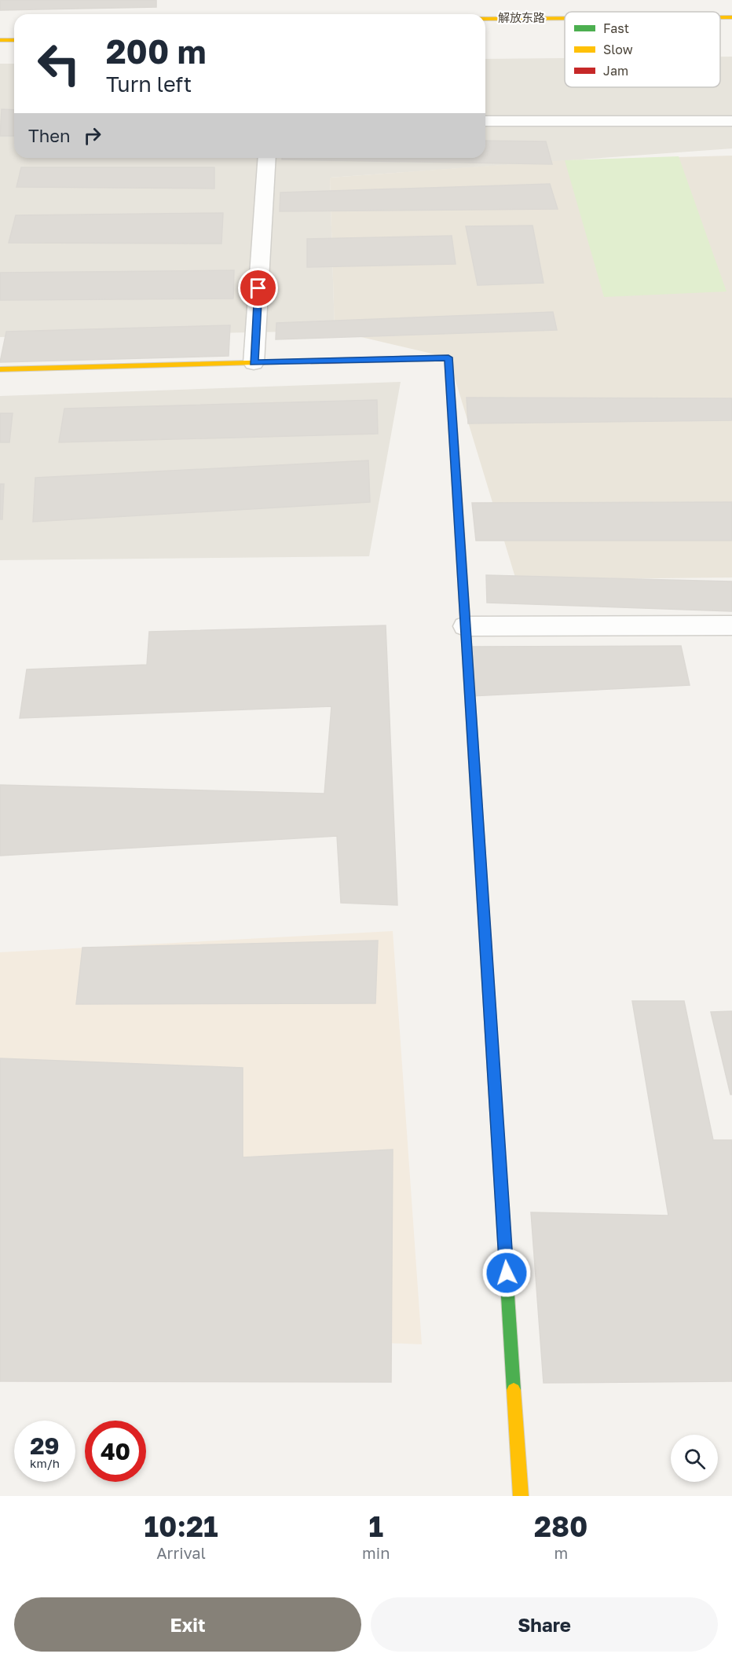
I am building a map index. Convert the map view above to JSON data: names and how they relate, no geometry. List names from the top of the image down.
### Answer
{
  "streets": {
    "street": ["解放东路"]
  },
  "legend": ["Fast", "Slow", "Jam"],
  "page": {
    "turn": ["200 m", "Turn left"],
    "then": "Then",
    "speed": "29 km/h",
    "limit": "40",
    "eta": [
      "10:21",
      "Arrival",
      "1",
      "min",
      "280",
      "m"
    ],
    "buttons": ["Exit", "Share"]
  }
}
